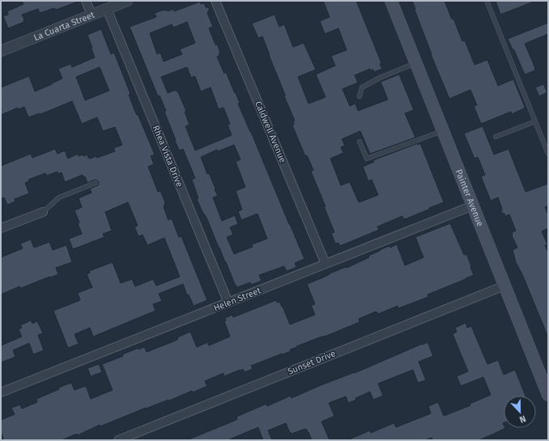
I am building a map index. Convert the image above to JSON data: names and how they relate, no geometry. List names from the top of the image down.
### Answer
{
  "streets": {
    "main road": ["Painter Avenue"],
    "street": [
      "La Cuarta Street",
      "Caldwell Avenue",
      "Rhea Vista Drive",
      "Helen Street",
      "Sunset Drive"
    ]
  },
  "crossings": [
    ["La Cuarta Street", "Rhea Vista Drive"],
    ["Caldwell Avenue", "Helen Street"],
    ["Rhea Vista Drive", "Helen Street"],
    ["Painter Avenue", "Helen Street"],
    ["Painter Avenue", "Sunset Drive"]
  ],
  "north": "bottom"
}
